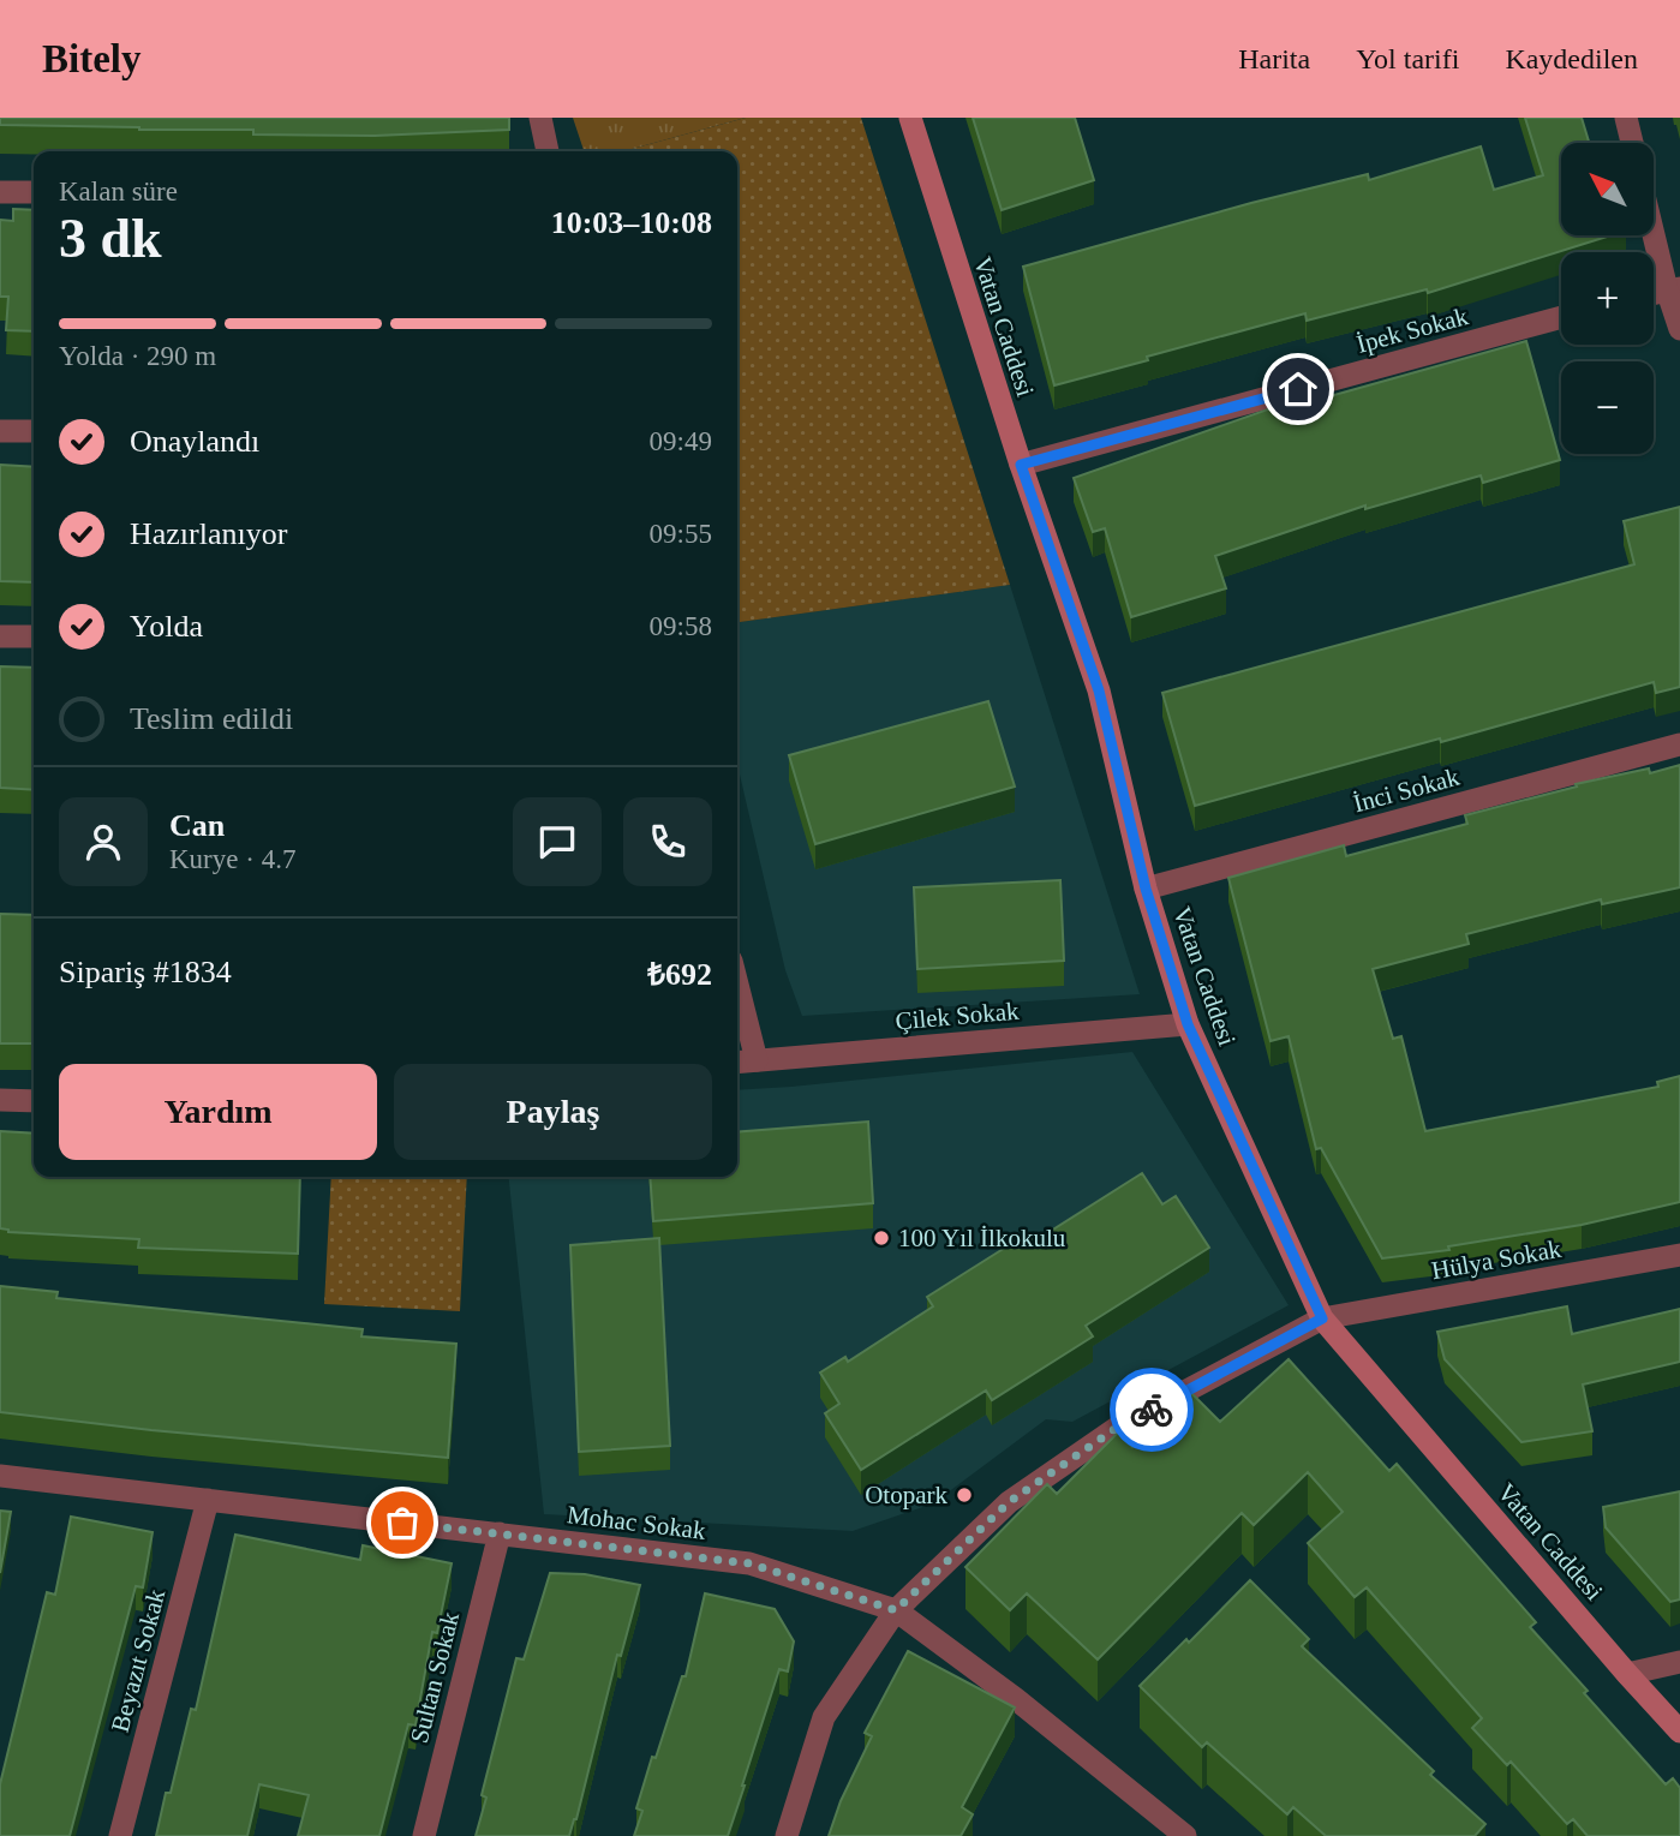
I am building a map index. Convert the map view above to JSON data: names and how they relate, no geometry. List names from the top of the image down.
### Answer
{
  "streets": {
    "main road": ["Vatan Caddesi"],
    "street": [
      "İpek Sokak",
      "İnci Sokak",
      "Çilek Sokak",
      "Hülya Sokak",
      "Mohac Sokak",
      "Beyazıt Sokak",
      "Sultan Sokak"
    ]
  },
  "crossings": [
    ["Vatan Caddesi", "İpek Sokak"],
    ["Vatan Caddesi", "İnci Sokak"],
    ["Vatan Caddesi", "Çilek Sokak"],
    ["Vatan Caddesi", "Hülya Sokak"],
    ["Hülya Sokak", "Mohac Sokak"],
    ["Mohac Sokak", "Beyazıt Sokak"],
    ["Mohac Sokak", "Sultan Sokak"]
  ],
  "places": ["100 Yıl İlkokulu", "Otopark"],
  "north": "top left",
  "page": {
    "header": "Bitely",
    "nav": ["Harita", "Yol tarifi", "Kaydedilen"],
    "map_buttons": ["+", "−"],
    "heading": ["3 dk", "Kalan süre", "10:03–10:08"],
    "panel": [
      "Can",
      "Kurye · 4.7",
      "Sipariş #1834",
      "₺692"
    ],
    "bar": "Yolda · 290 m",
    "list": [
      ["Onaylandı", "09:49"],
      ["Hazırlanıyor", "09:55"],
      ["Yolda", "09:58"],
      "Teslim edildi"
    ],
    "buttons": ["Yardım", "Paylaş"]
  }
}
